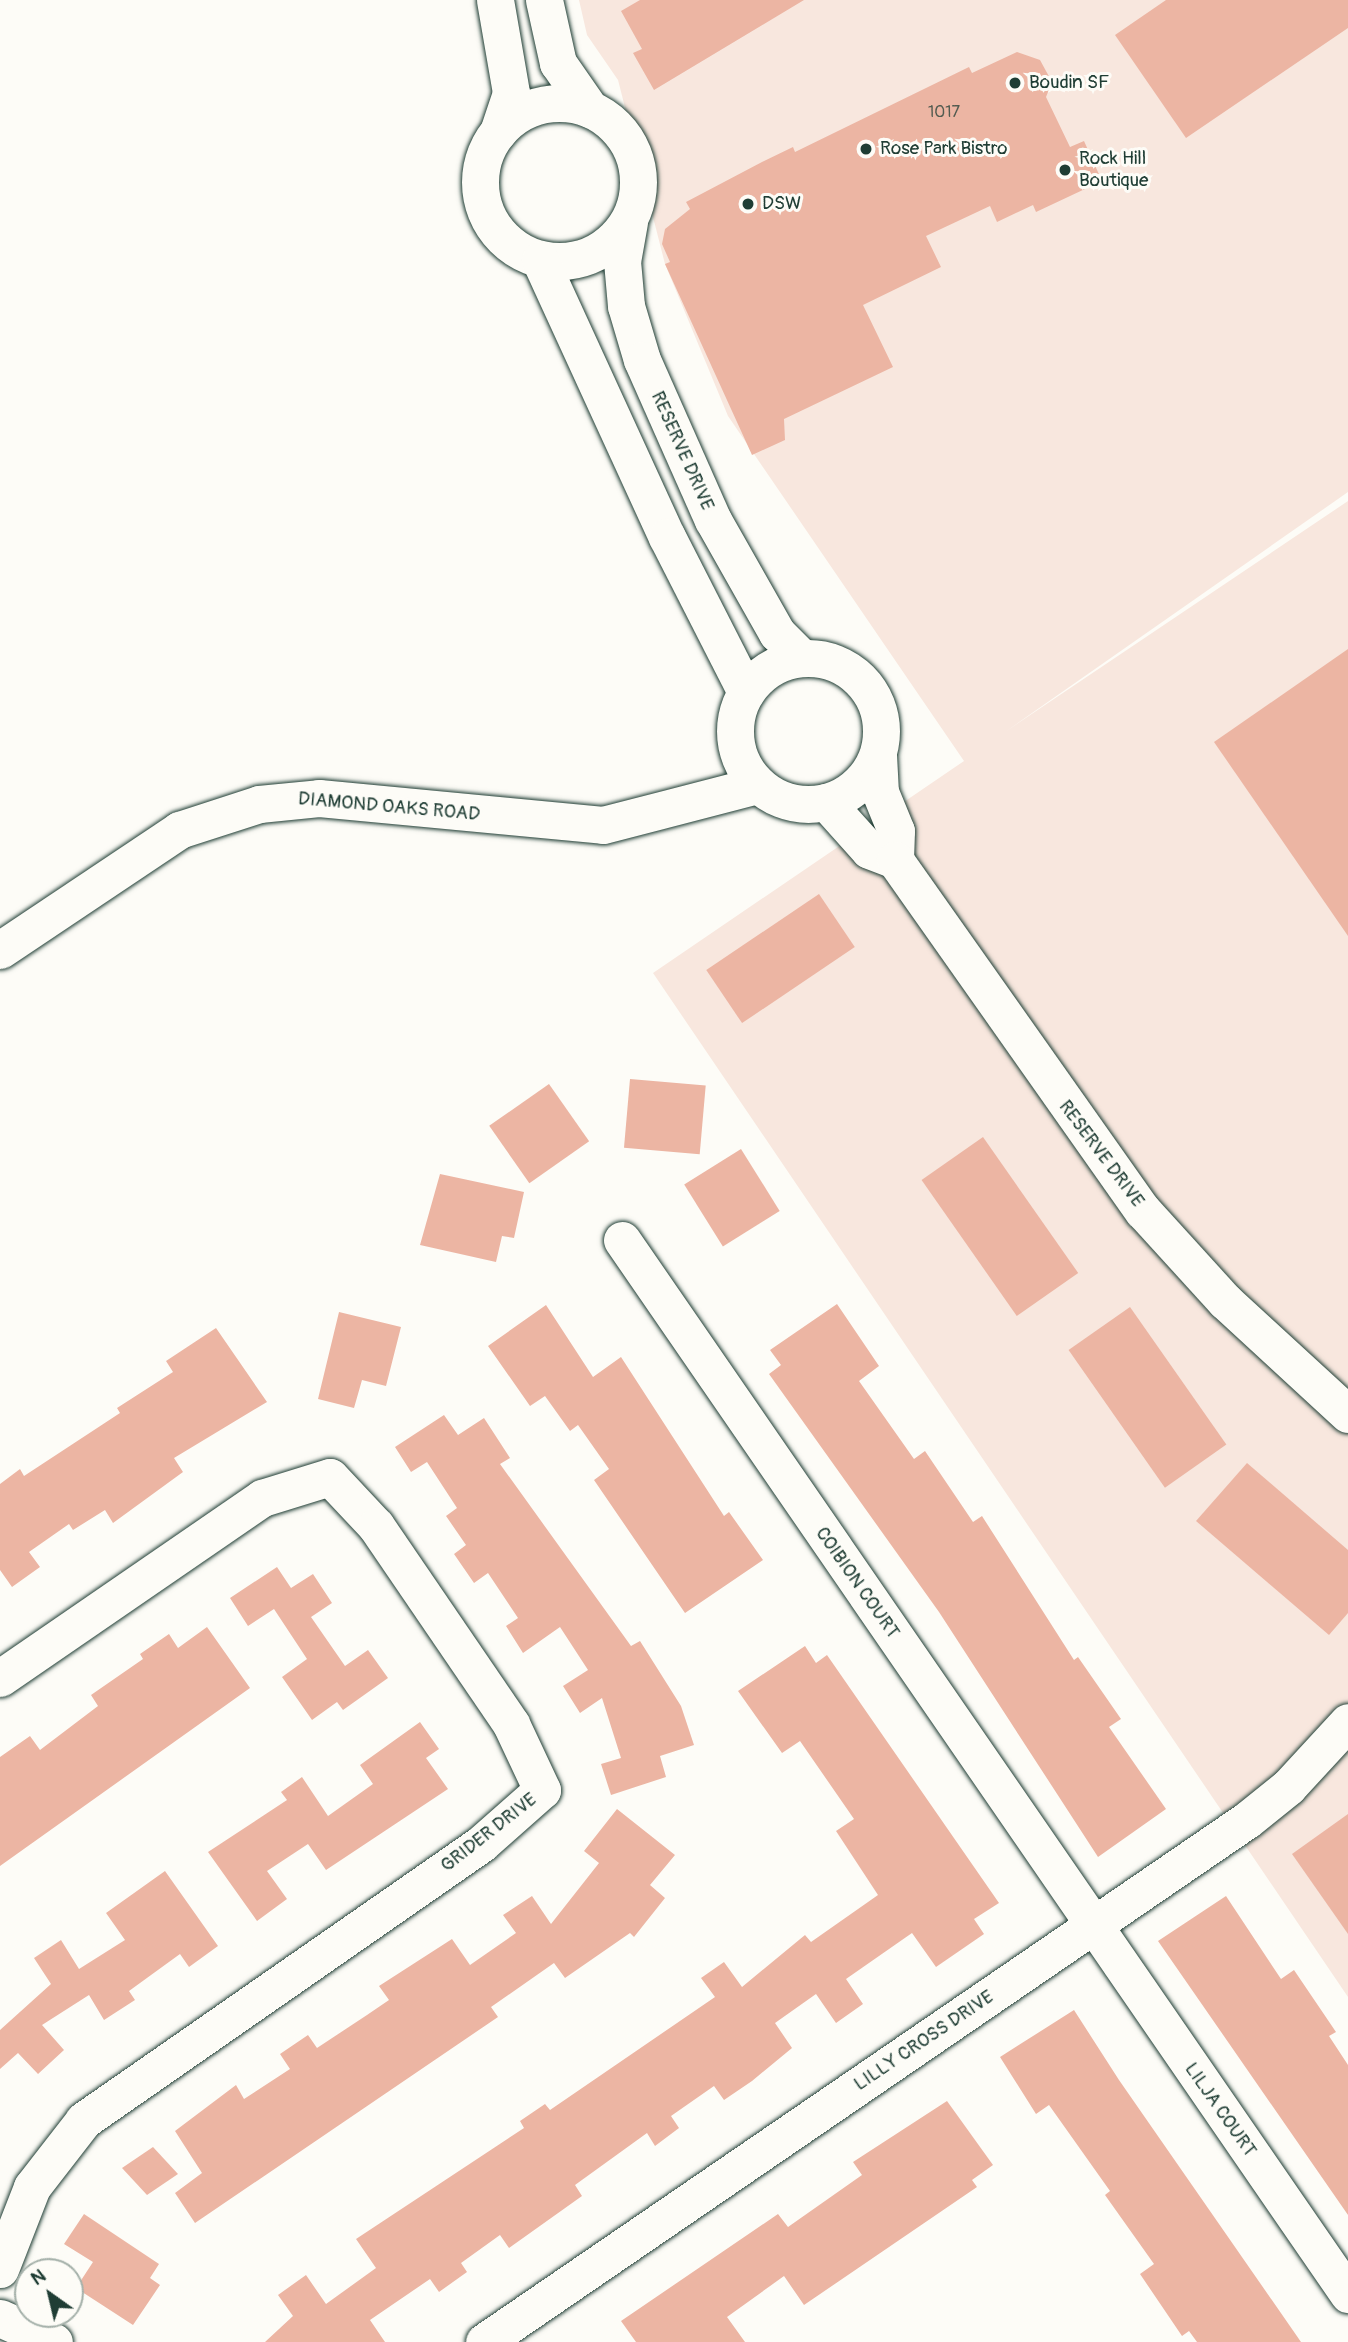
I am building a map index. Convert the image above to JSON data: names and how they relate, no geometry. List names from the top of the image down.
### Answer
{
  "streets": {
    "street": [
      "RESERVE DRIVE",
      "DIAMOND OAKS ROAD",
      "COIBION COURT",
      "GRIDER DRIVE",
      "LILLY CROSS DRIVE",
      "LILJA COURT"
    ]
  },
  "crossings": [
    ["RESERVE DRIVE", "DIAMOND OAKS ROAD"],
    ["COIBION COURT", "LILLY CROSS DRIVE"],
    ["COIBION COURT", "LILJA COURT"],
    ["LILLY CROSS DRIVE", "LILJA COURT"]
  ],
  "places": [
    "Boudin SF",
    "Rose Park Bistro",
    "Rock Hill Boutique",
    "DSW"
  ],
  "house_numbers": ["1017"],
  "north": "top left"
}
